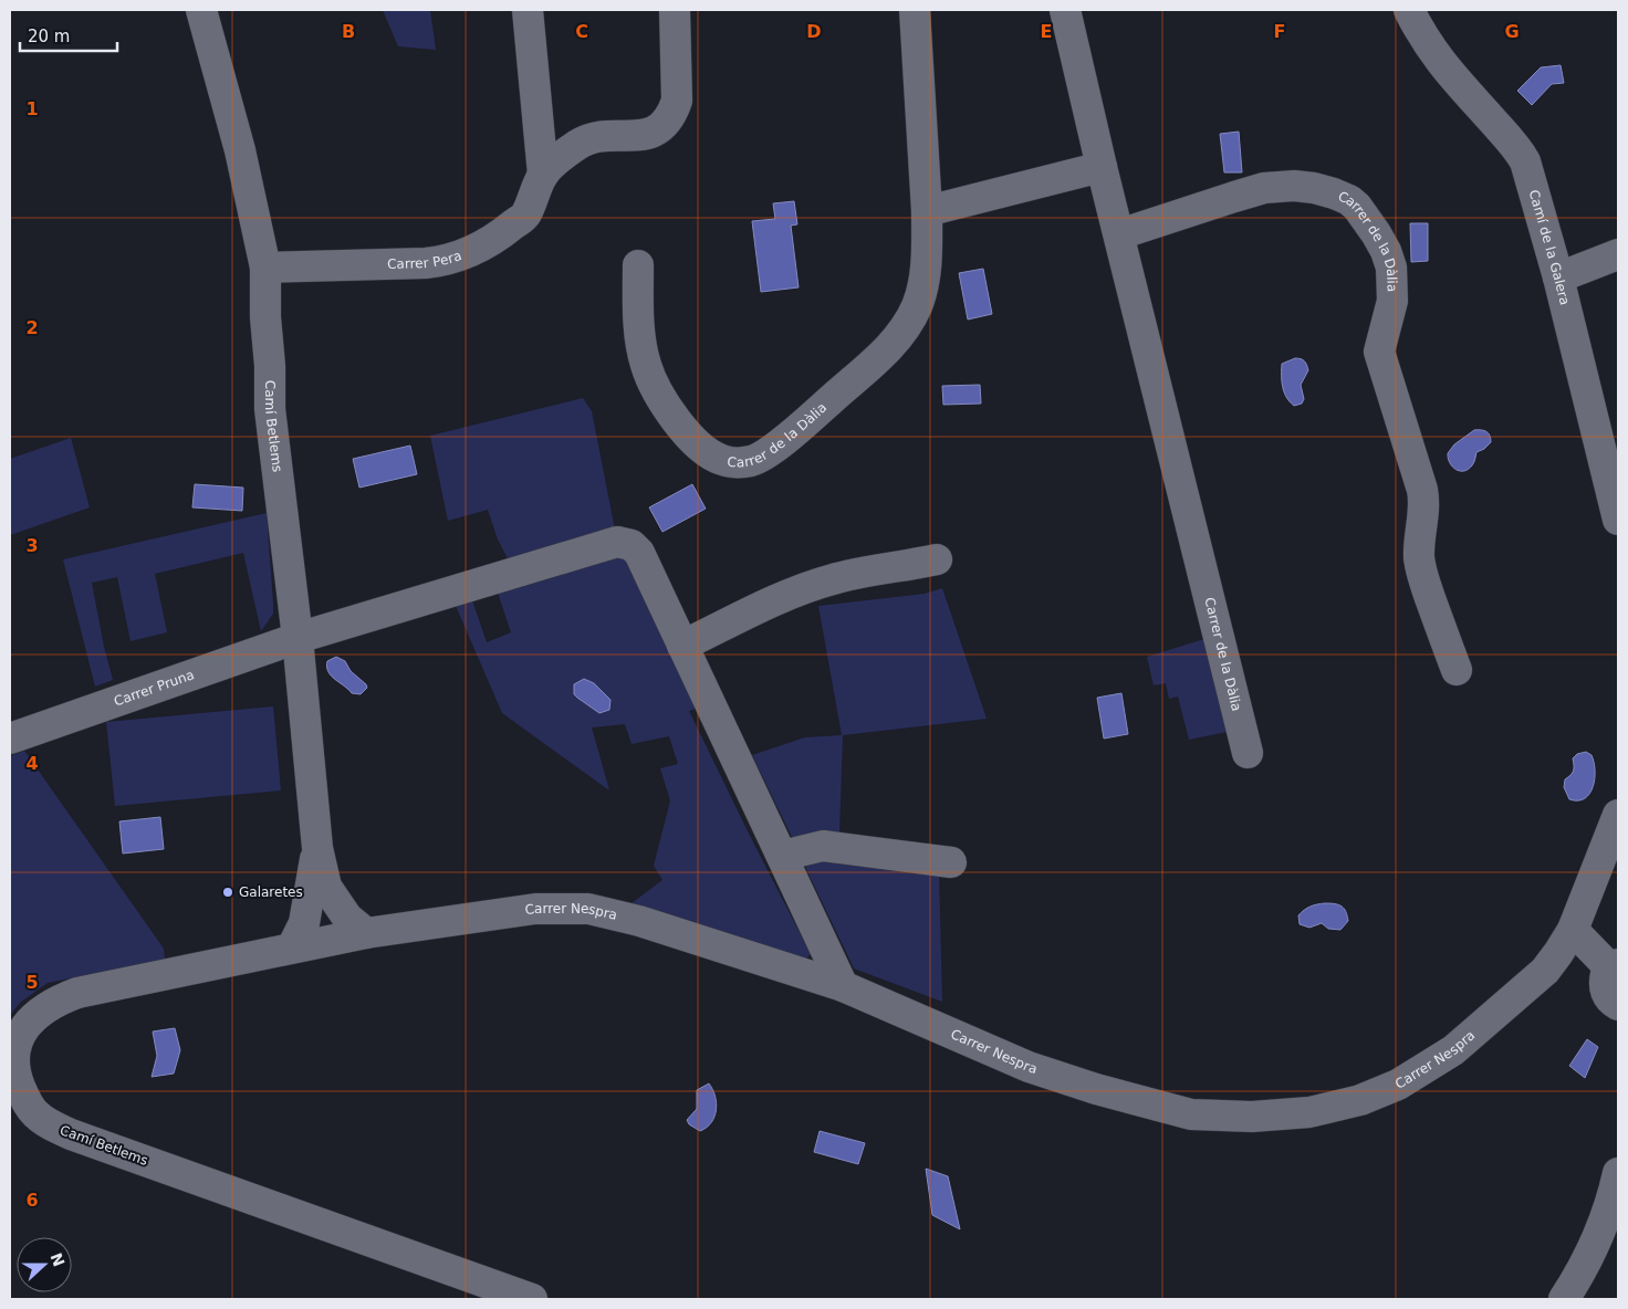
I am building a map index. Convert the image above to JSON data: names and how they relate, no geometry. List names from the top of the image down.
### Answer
{
  "streets": {
    "street": [
      "Carrer de la Dàlia",
      "Camí de la Galera",
      "Carrer Pera",
      "Camí Betlems",
      "Carrer Pruna",
      "Carrer Nespra"
    ]
  },
  "crossings": [
    ["Carrer Pera", "Camí Betlems"],
    ["Camí Betlems", "Carrer Pruna"],
    ["Camí Betlems", "Carrer Nespra"],
    ["Carrer Pruna", "Carrer Nespra"]
  ],
  "places": ["Galaretes"],
  "scale_bar": "20 m",
  "north": "right",
  "grid": {
    "columns": [
      "B",
      "C",
      "D",
      "E",
      "F",
      "G"
    ],
    "rows": [
      "1",
      "2",
      "3",
      "4",
      "5",
      "6"
    ]
  }
}
